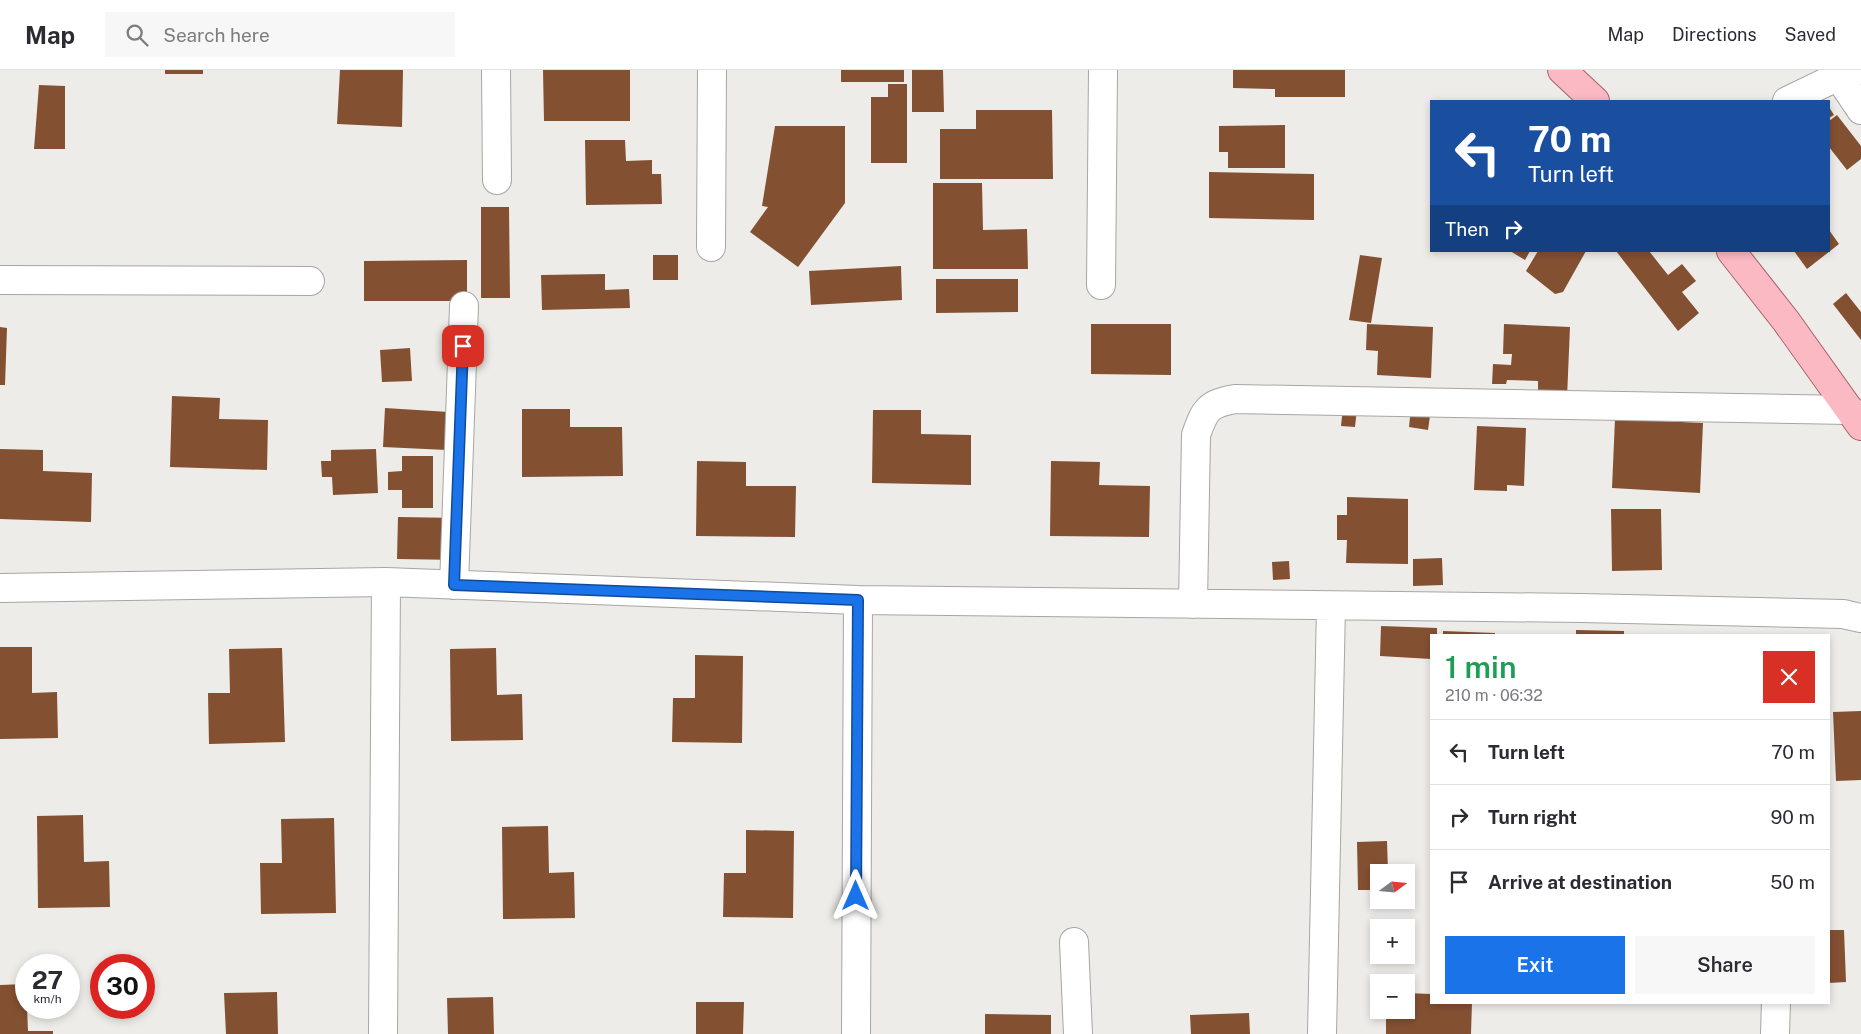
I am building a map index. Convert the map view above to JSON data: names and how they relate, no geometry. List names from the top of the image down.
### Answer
{
  "north": "right",
  "page": {
    "header": "Map",
    "search": "Search here",
    "nav": ["Map", "Directions", "Saved"],
    "turn": ["70 m", "Turn left"],
    "then": "Then",
    "heading": ["1 min", "210 m · 06:32"],
    "list": [
      {
        "name": "Turn left",
        "value": "70 m"
      },
      {
        "name": "Turn right",
        "value": "90 m"
      },
      {
        "name": "Arrive at destination",
        "value": "50 m"
      }
    ],
    "map_buttons": ["+", "−"],
    "buttons": ["Exit", "Share"],
    "speed": "27 km/h",
    "limit": "30"
  }
}
